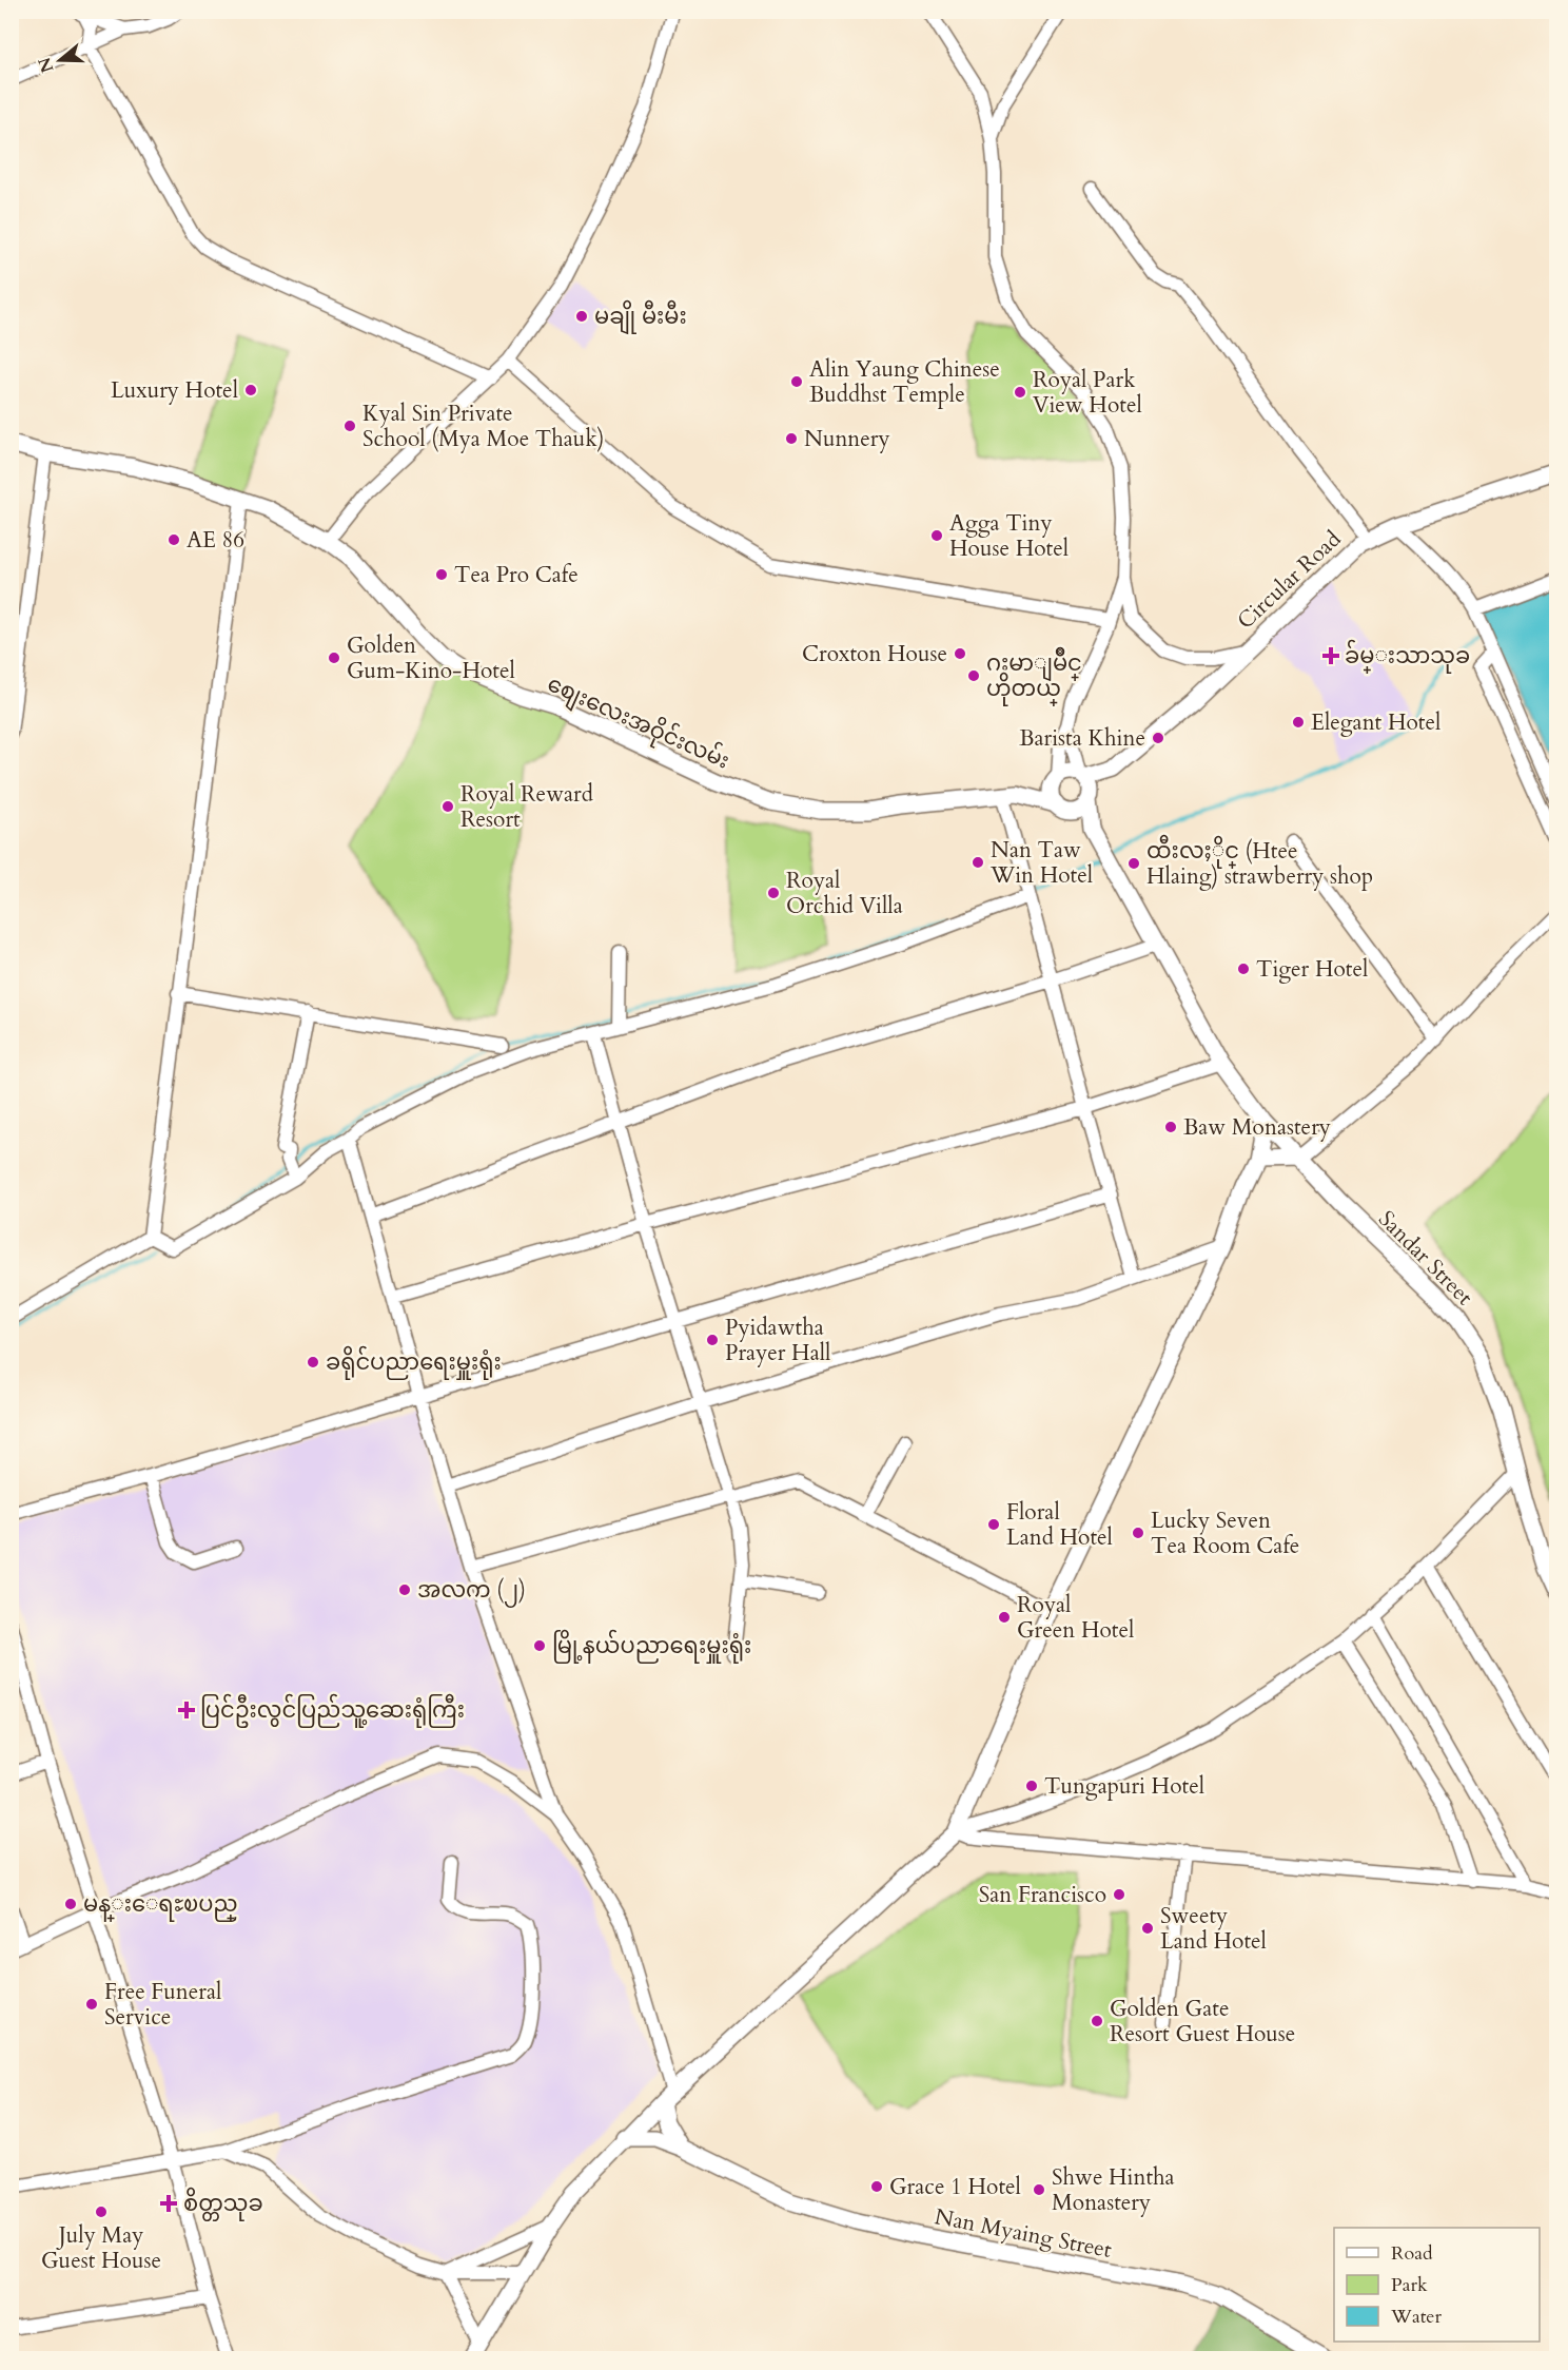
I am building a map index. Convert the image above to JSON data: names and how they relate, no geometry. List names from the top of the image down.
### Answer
{
  "streets": {
    "street": [
      "Circular Road",
      "စျေးလေးအဝိုင်းလမ်း",
      "Sandar Street",
      "Nan Myaing Street"
    ]
  },
  "places": {
    "other": [
      "မချို မီးမီး",
      "Alin Yaung Chinese Buddhst Temple",
      "Luxury Hotel",
      "Royal Park View Hotel",
      "Kyal Sin Private School (Mya Moe Thauk)",
      "Nunnery",
      "Agga Tiny House Hotel",
      "AE 86",
      "Tea Pro Cafe",
      "Croxton House",
      "Golden Gum-Kino-Hotel",
      "ဂႏမာျမိဳင္ ဟိုတယ္",
      "Elegant Hotel",
      "Barista Khine",
      "Royal Reward Resort",
      "Nan Taw Win Hotel",
      "ထီးလႈိုင္ (Htee Hlaing) strawberry shop",
      "Royal Orchid Villa",
      "Tiger Hotel",
      "Baw Monastery",
      "Pyidawtha Prayer Hall",
      "ခရိုင်ပညာရေးမှူးရုံး",
      "Floral Land Hotel",
      "Lucky Seven Tea Room Cafe",
      "အလက (၂)",
      "Royal Green Hotel",
      "မြို့နယ်ပညာရေးမှူးရုံး",
      "Tungapuri Hotel",
      "San Francisco",
      "မန္းေရႊၿပည္",
      "Sweety Land Hotel",
      "Free Funeral Service",
      "Golden Gate Resort Guest House",
      "Grace 1 Hotel",
      "Shwe Hintha Monastery",
      "July May Guest House"
    ],
    "health": ["ခ်မ္းသာသုခ", "ပြင်ဦးလွင်ပြည်သူ့ဆေးရုံကြီး", "စိတ္တသုခ"]
  },
  "legend": ["Road", "Park", "Water"],
  "north": "left"
}
